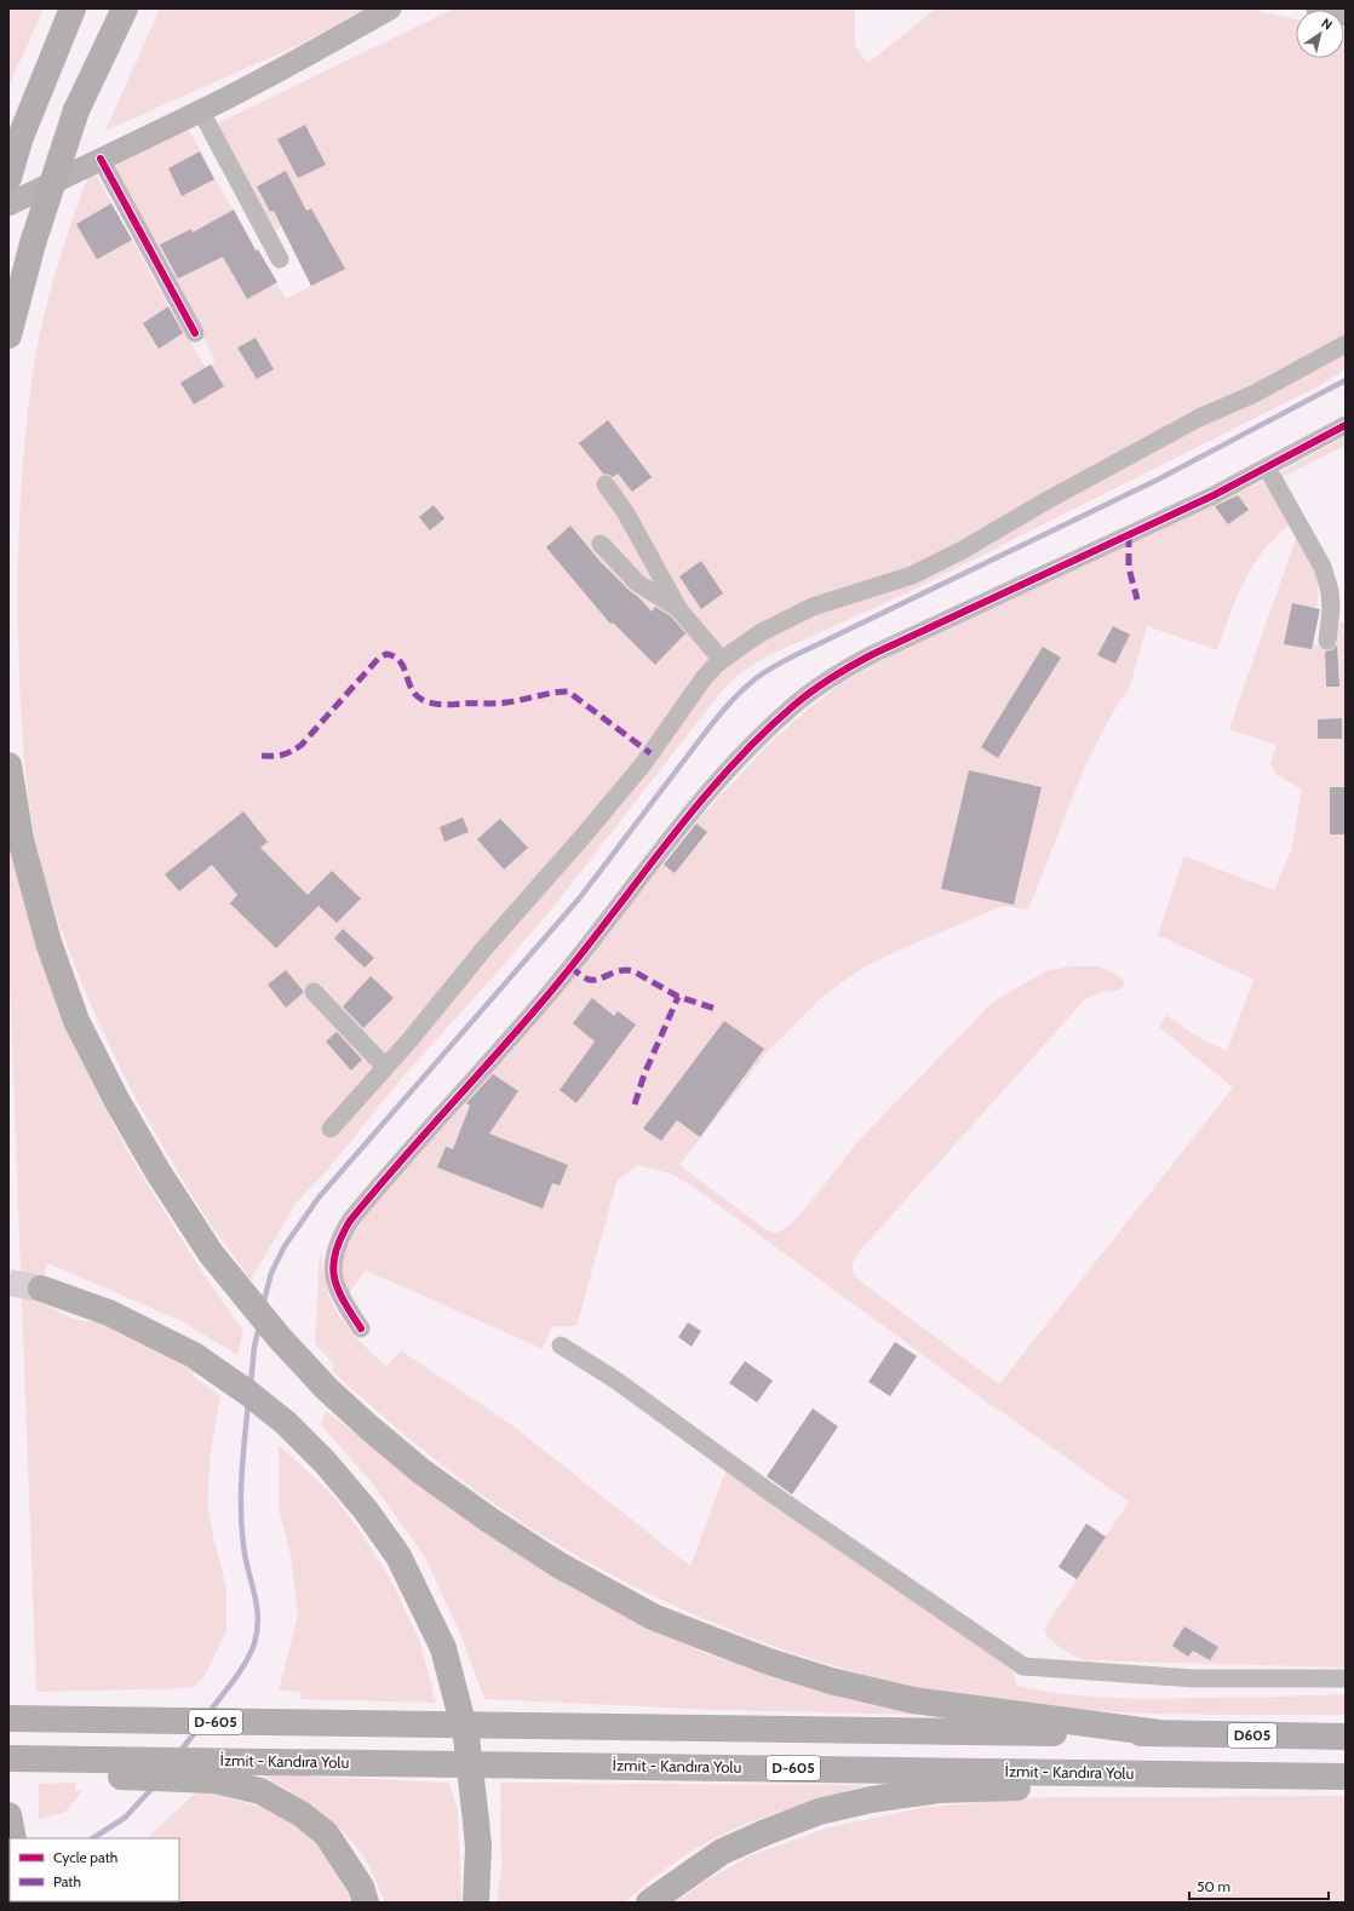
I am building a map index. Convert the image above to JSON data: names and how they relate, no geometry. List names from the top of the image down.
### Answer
{
  "streets": {
    "highway": ["D-605", "D605", "İzmit - Kandıra Yolu"]
  },
  "crossings": [
    ["D-605", "D605"]
  ],
  "legend": ["Cycle path", "Path"],
  "scale_bar": "50 m",
  "north": "top right"
}
